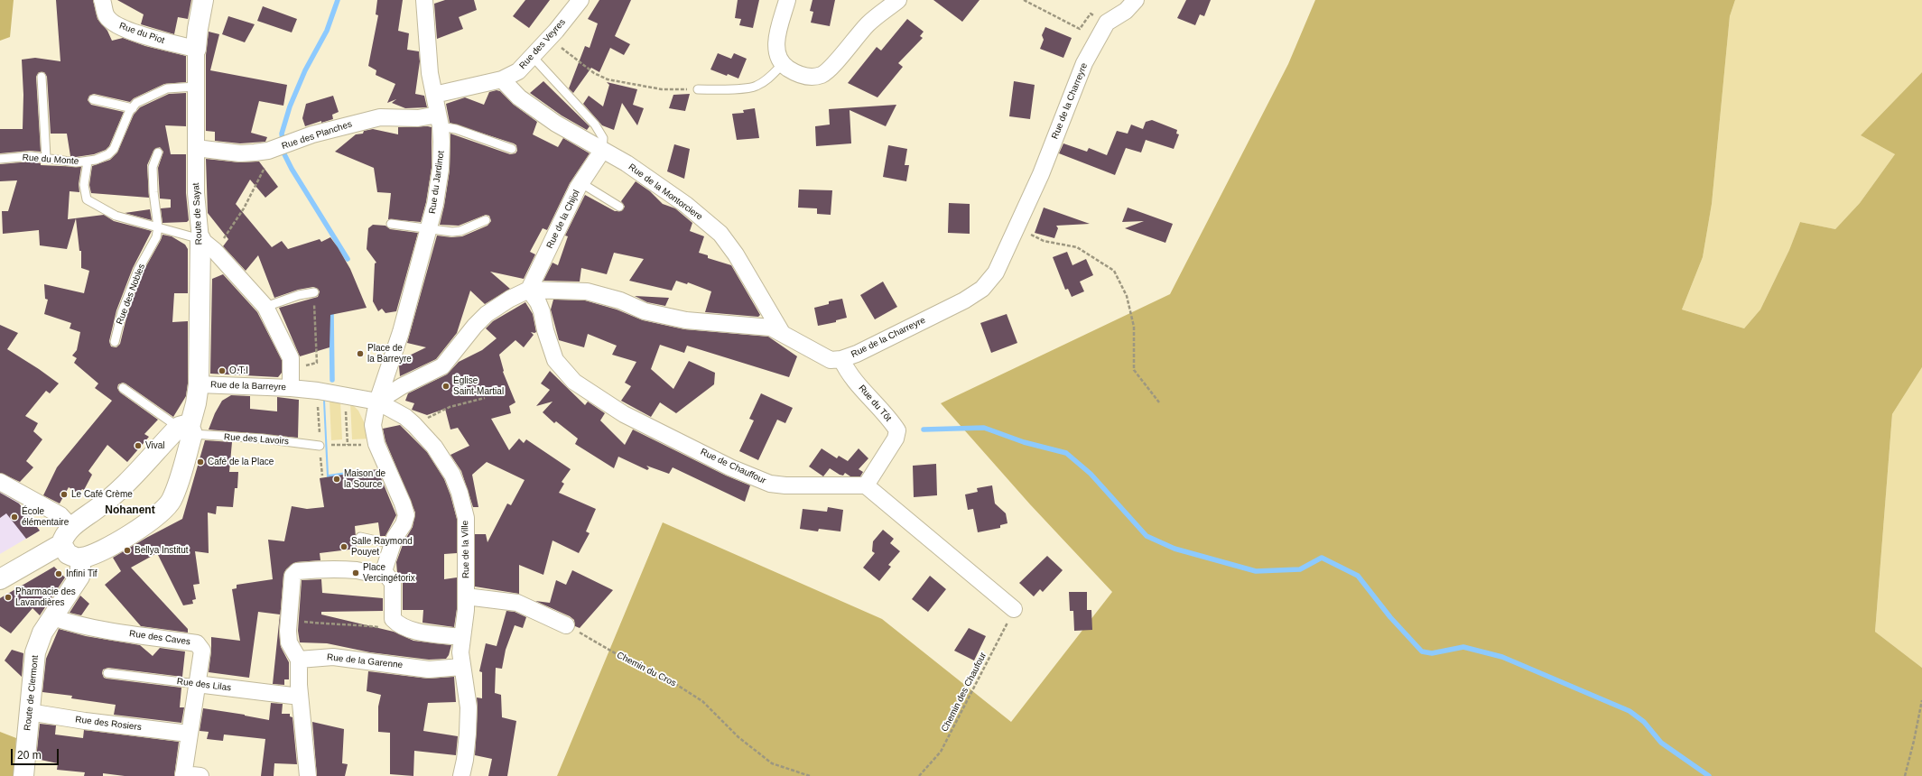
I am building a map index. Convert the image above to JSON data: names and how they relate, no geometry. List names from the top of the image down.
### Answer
{
  "streets": {
    "street": [
      "Rue du Piot",
      "Rue des Veyres",
      "Rue de la Charreyre",
      "Rue des Planches",
      "Rue du Jardinot",
      "Rue de la Montorciere",
      "Route de Sayat",
      "Rue de la Chijol",
      "Rue de la Barreyre",
      "Rue du Tôt",
      "Rue de Chauffour",
      "Rue de la Ville",
      "Rue des Caves",
      "Rue de la Garenne",
      "Rue des Lilas",
      "Route de Clermont",
      "Rue des Rosiers"
    ],
    "lane": ["Rue du Monte", "Rue des Nobles", "Rue des Lavoirs"],
    "path": ["Chemin du Cros", "Chemin des Chaufour"]
  },
  "crossings": [
    ["Rue du Piot", "Route de Sayat"],
    ["Rue des Veyres", "Rue du Jardinot"],
    ["Rue des Veyres", "Rue de la Montorciere"],
    ["Rue de la Charreyre", "Rue du Jardinot"],
    ["Rue de la Charreyre", "Rue de la Montorciere"],
    ["Rue de la Charreyre", "Rue de la Chijol"],
    ["Rue de la Charreyre", "Rue du Tôt"],
    ["Rue de la Charreyre", "Rue de Chauffour"],
    ["Rue de la Charreyre", "Rue de la Ville"],
    ["Rue des Planches", "Rue du Jardinot"],
    ["Rue des Planches", "Route de Sayat"],
    ["Rue du Monte", "Route de Sayat"],
    ["Rue du Jardinot", "Rue de la Ville"],
    ["Rue de la Montorciere", "Rue de la Chijol"],
    ["Route de Sayat", "Rue de la Barreyre"],
    ["Route de Sayat", "Rue des Lavoirs"],
    ["Route de Sayat", "Route de Clermont"],
    ["Rue de la Chijol", "Rue de Chauffour"],
    ["Rue du Tôt", "Rue de Chauffour"],
    ["Rue de la Ville", "Rue de la Garenne"],
    ["Rue des Caves", "Rue des Lilas"],
    ["Rue des Caves", "Route de Clermont"],
    ["Rue des Caves", "Rue des Rosiers"],
    ["Route de Clermont", "Rue des Rosiers"]
  ],
  "districts": ["Nohanent"],
  "places": [
    "Place de la Barreyre",
    "O.T.I",
    "Église Saint-Martial",
    "Vival",
    "Café de la Place",
    "Maison de la Source",
    "Le Café Crème",
    "École élémentaire",
    "Salle Raymond Pouyet",
    "Bellya Institut",
    "Place Vercingétorix",
    "Infini Tif",
    "Pharmacie des Lavandières"
  ],
  "scale_bar": "20 m"
}
